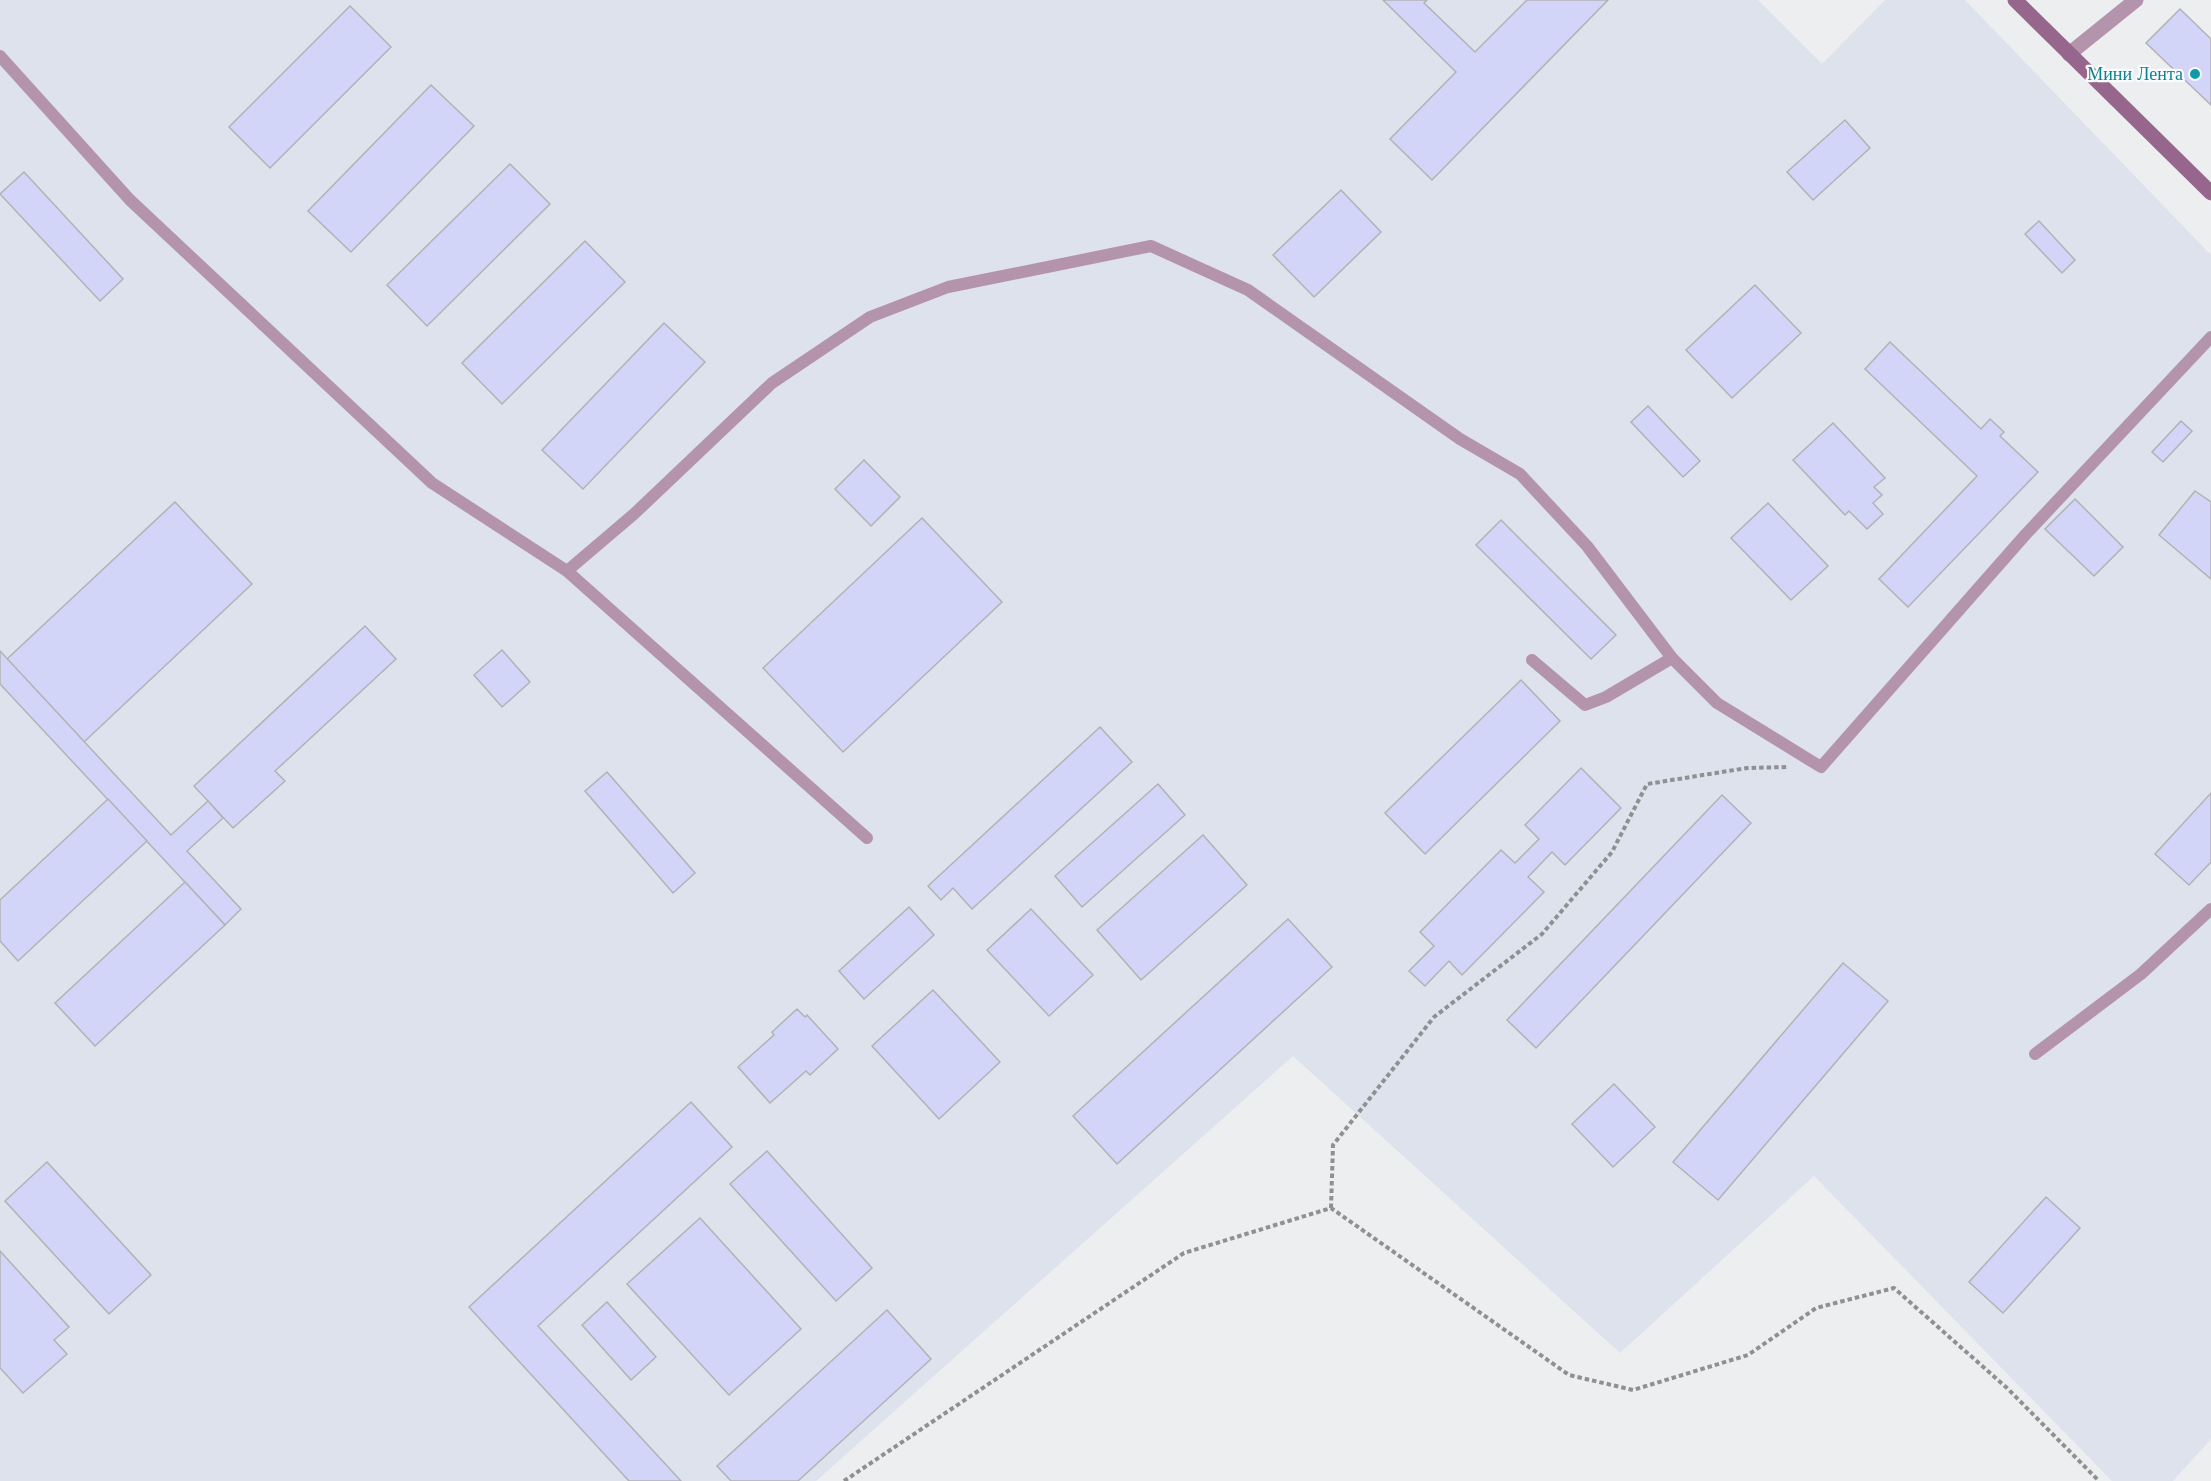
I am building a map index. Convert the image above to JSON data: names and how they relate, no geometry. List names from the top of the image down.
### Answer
{
  "places": ["Мини Лента"]
}
